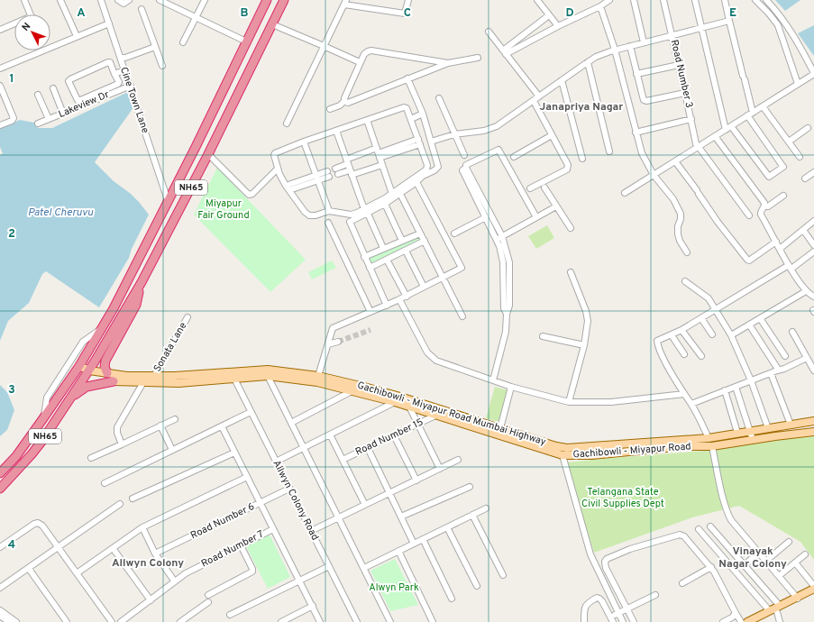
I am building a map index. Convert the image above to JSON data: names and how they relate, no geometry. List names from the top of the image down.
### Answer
{
  "streets": {
    "highway": ["NH65"],
    "main road": ["Gachibowli - Miyapur Road Mumbai Highway", "Gachibowli - Miyapur Road"],
    "street": [
      "Road Number 3",
      "Cine Town Lane",
      "Lakeview Dr",
      "Sonata Lane",
      "Road Number 15",
      "Allwyn Colony Road",
      "Road Number 6",
      "Road Number 7"
    ]
  },
  "crossings": [
    ["Cine Town Lane", "Lakeview Dr"],
    ["Cine Town Lane", "NH65"],
    ["NH65", "Gachibowli - Miyapur Road Mumbai Highway"],
    ["Sonata Lane", "Gachibowli - Miyapur Road Mumbai Highway"],
    ["Gachibowli - Miyapur Road Mumbai Highway", "Gachibowli - Miyapur Road"],
    ["Road Number 15", "Gachibowli - Miyapur Road"],
    ["Gachibowli - Miyapur Road", "Allwyn Colony Road"],
    ["Allwyn Colony Road", "Road Number 6"]
  ],
  "districts": ["Janapriya Nagar", "Vinayak Nagar Colony", "Allwyn Colony"],
  "water": ["Patel Cheruvu"],
  "parks": ["Miyapur Fair Ground", "Telangana State Civil Supplies Dept", "Alwyn Park"],
  "north": "top left",
  "grid": {
    "columns": [
      "A",
      "B",
      "C",
      "D",
      "E"
    ],
    "rows": [
      "1",
      "2",
      "3",
      "4"
    ]
  }
}
